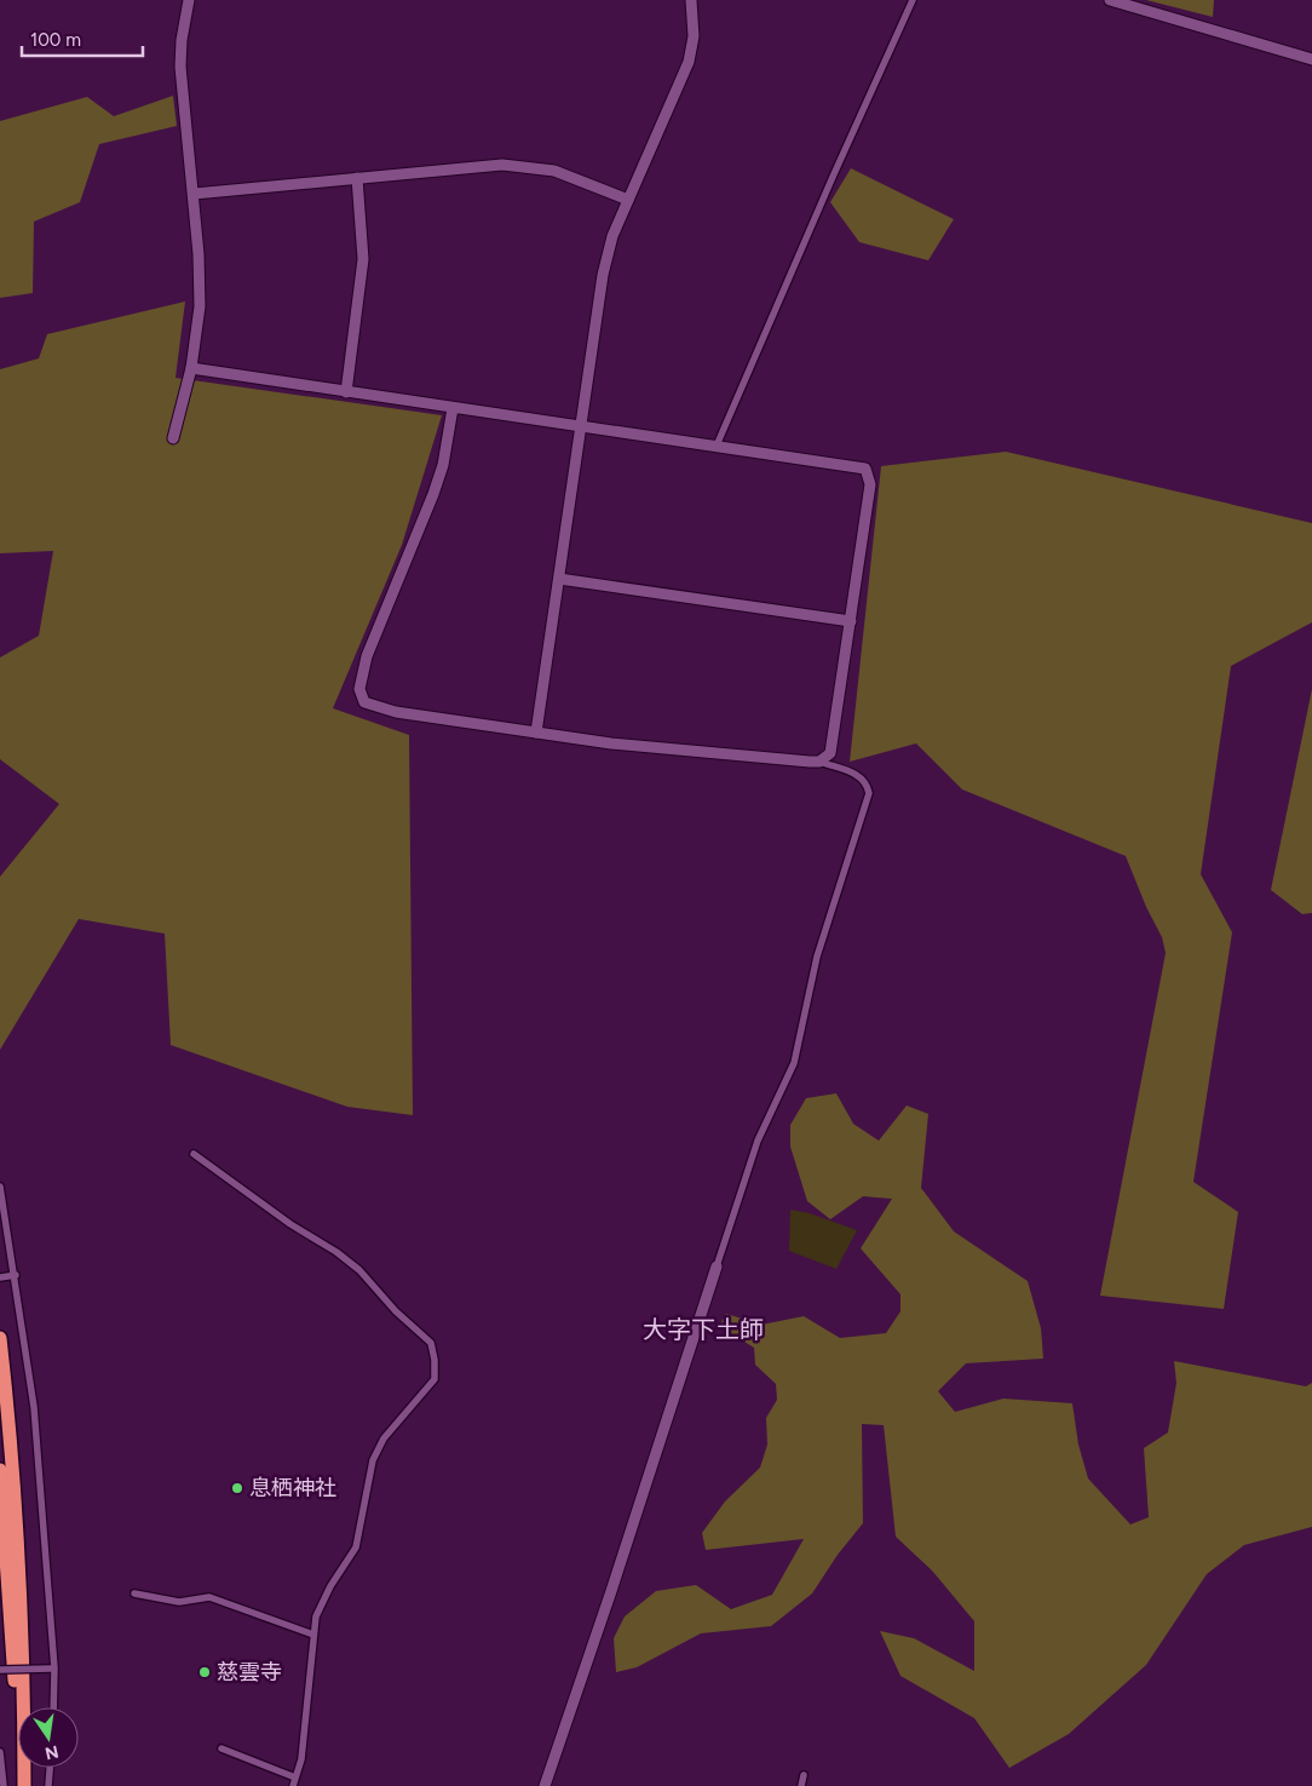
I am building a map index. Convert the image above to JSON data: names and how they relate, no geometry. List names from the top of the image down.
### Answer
{
  "districts": ["大字下土師"],
  "places": ["息栖神社", "慈雲寺"],
  "scale_bar": "100 m",
  "north": "bottom"
}
